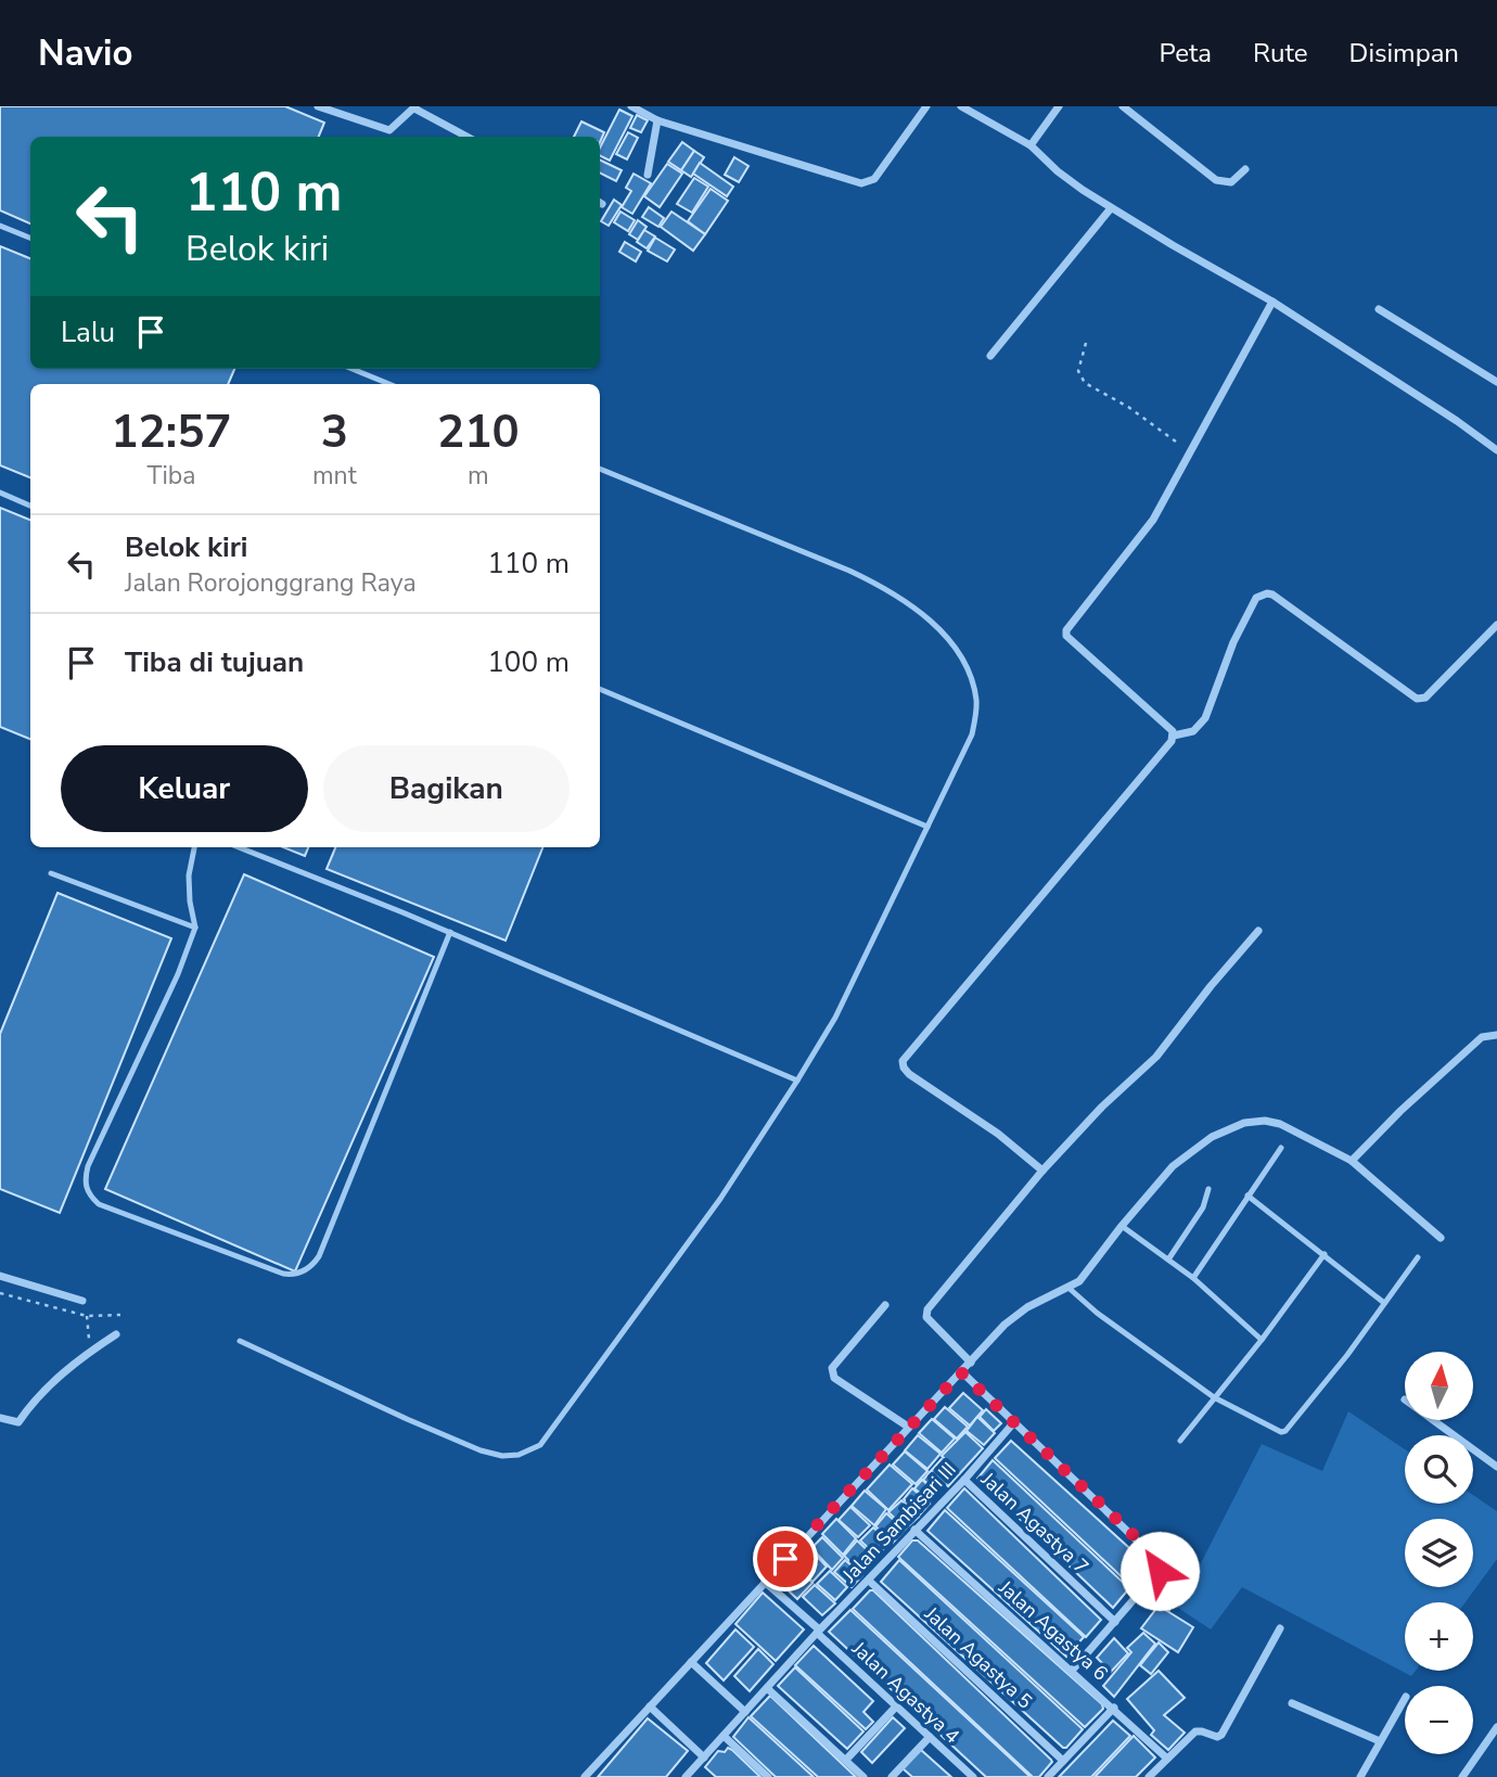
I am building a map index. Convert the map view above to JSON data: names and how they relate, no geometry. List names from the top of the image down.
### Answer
{
  "streets": {
    "street": [
      "Jalan Sambisari III",
      "Jalan Agastya 7",
      "Jalan Agastya 6",
      "Jalan Agastya 5",
      "Jalan Agastya 4"
    ]
  },
  "crossings": [
    ["Jalan Sambisari III", "Jalan Agastya 7"],
    ["Jalan Sambisari III", "Jalan Agastya 6"],
    ["Jalan Sambisari III", "Jalan Agastya 5"],
    ["Jalan Sambisari III", "Jalan Agastya 4"]
  ],
  "north": "top",
  "page": {
    "header": "Navio",
    "nav": ["Peta", "Rute", "Disimpan"],
    "turn": ["110 m", "Belok kiri"],
    "then": "Lalu",
    "eta": [
      "12:57",
      "Tiba",
      "3",
      "mnt",
      "210",
      "m"
    ],
    "list": [
      {
        "name": "Belok kiri",
        "note": "Jalan Rorojonggrang Raya",
        "value": "110 m"
      },
      {
        "name": "Tiba di tujuan",
        "value": "100 m"
      }
    ],
    "buttons": ["Keluar", "Bagikan"],
    "map_buttons": ["+", "−"]
  }
}
